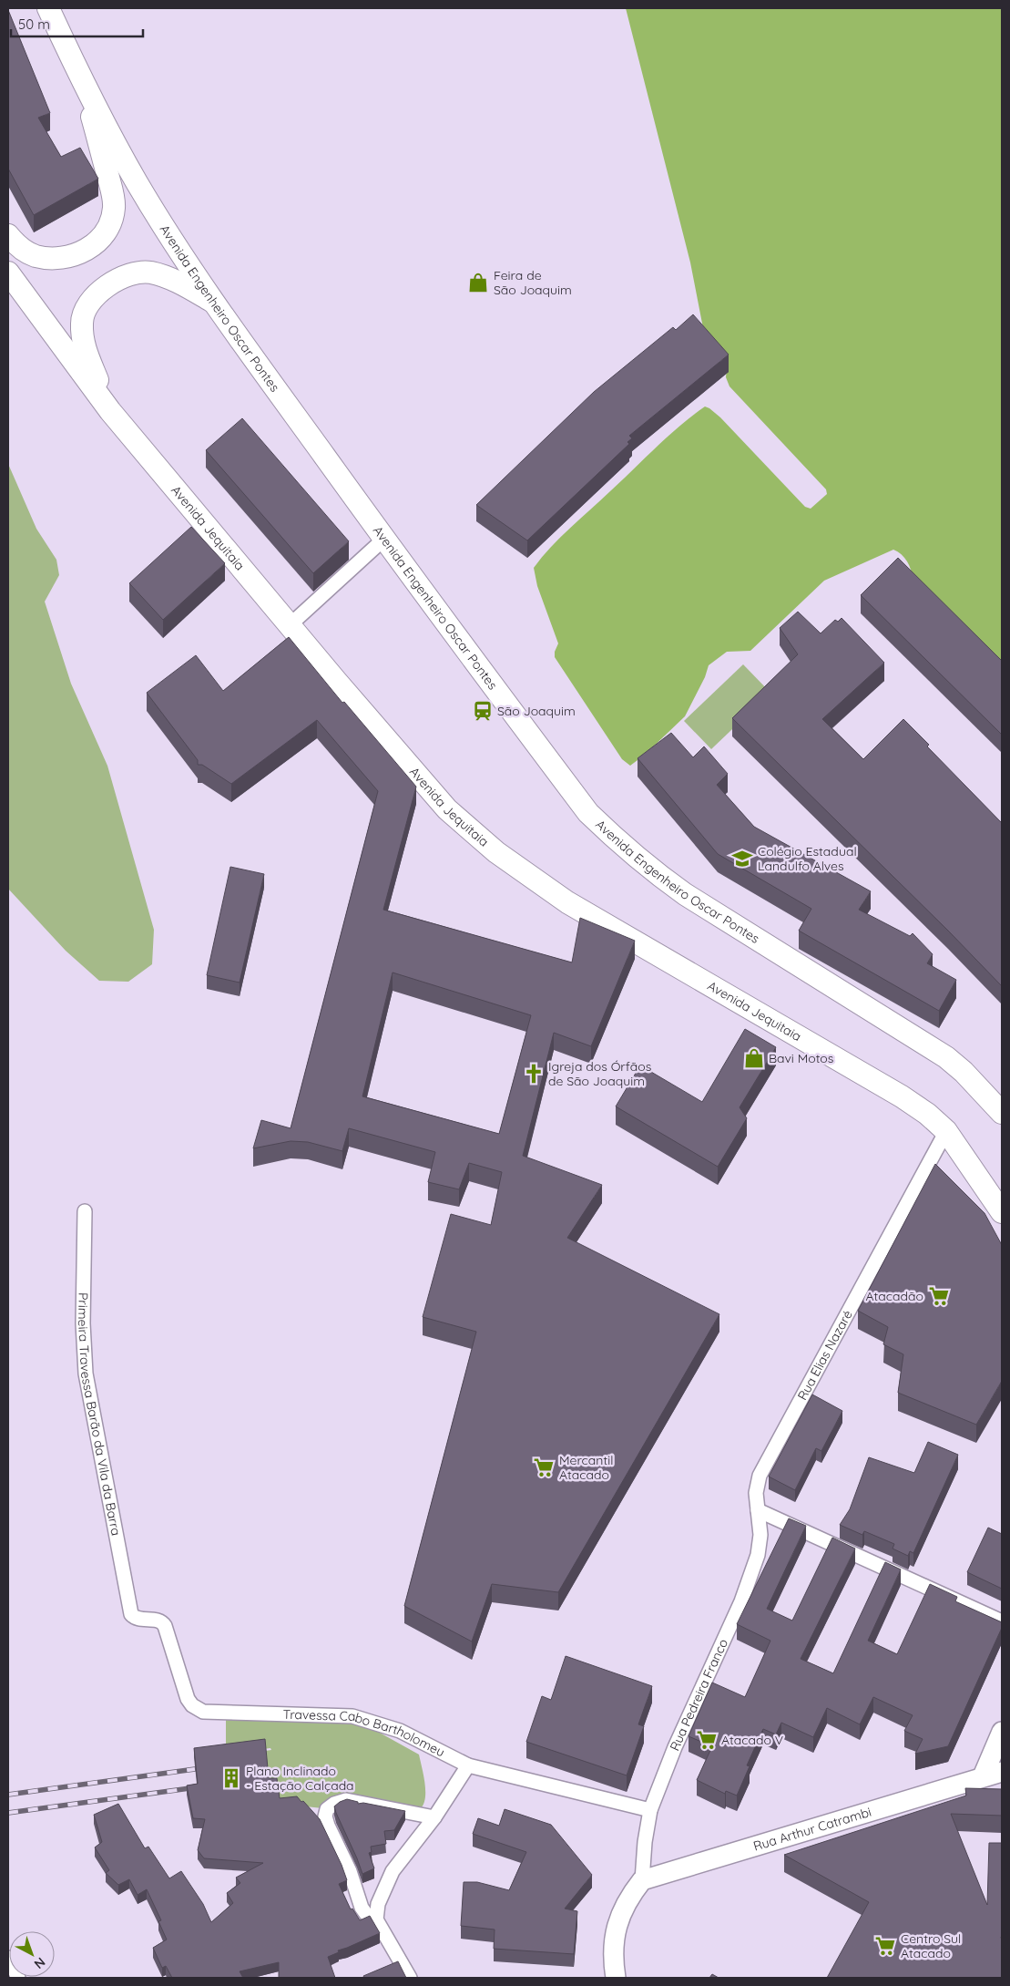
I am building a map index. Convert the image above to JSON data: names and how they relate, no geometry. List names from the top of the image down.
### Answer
{
  "streets": {
    "main road": ["Avenida Engenheiro Oscar Pontes", "Avenida Jequitaia", "Rua Arthur Catrambi"],
    "street": [
      "Rua Elias Nazaré",
      "Primeira Travessa Barão da Vila da Barra",
      "Rua Pedreira Franco",
      "Travessa Cabo Bartholomeu"
    ]
  },
  "crossings": [
    ["Avenida Jequitaia", "Rua Elias Nazaré"],
    ["Rua Elias Nazaré", "Rua Pedreira Franco"],
    ["Primeira Travessa Barão da Vila da Barra", "Travessa Cabo Bartholomeu"],
    ["Rua Pedreira Franco", "Travessa Cabo Bartholomeu"],
    ["Rua Pedreira Franco", "Rua Arthur Catrambi"]
  ],
  "places": {
    "shop": ["Feira de São Joaquim", "Bavi Motos"],
    "station": ["São Joaquim"],
    "school or university": ["Colégio Estadual Landulfo Alves"],
    "church": ["Igreja dos Órfãos de São Joaquim"],
    "supermarket": [
      "Atacadão",
      "Mercantil Atacado",
      "Atacado V",
      "Centro Sul Atacado"
    ],
    "building": ["Plano Inclinado - Estação Calçada"]
  },
  "scale_bar": "50 m",
  "north": "bottom right"
}
